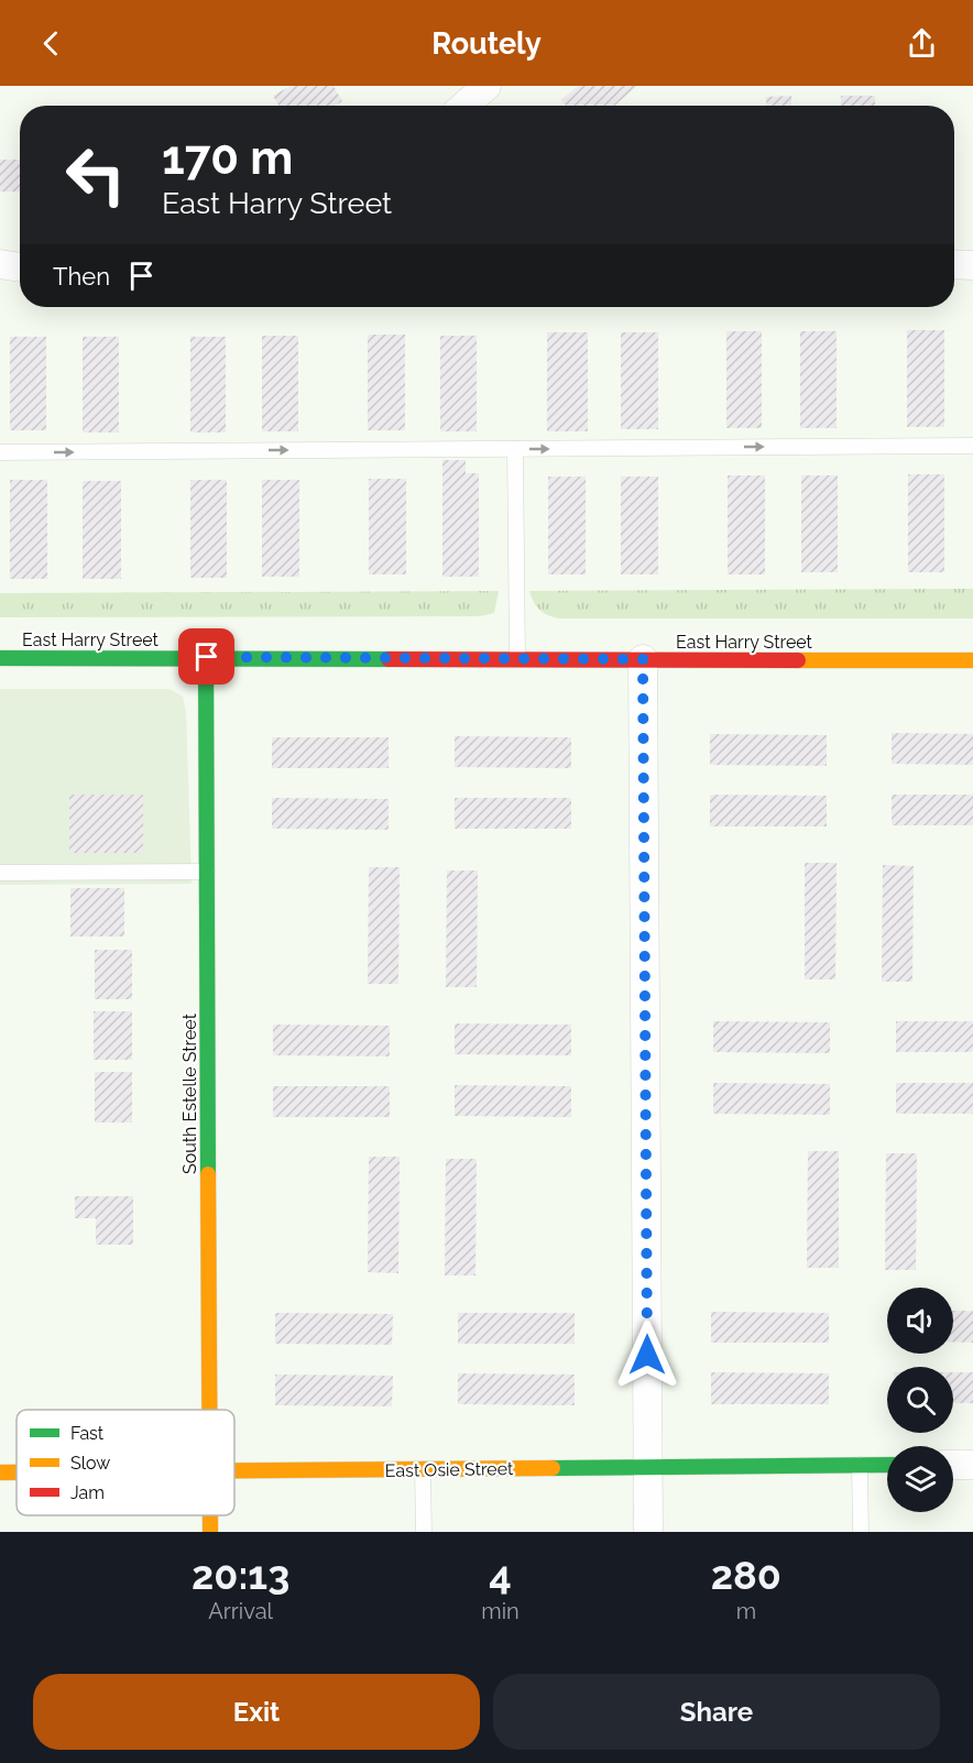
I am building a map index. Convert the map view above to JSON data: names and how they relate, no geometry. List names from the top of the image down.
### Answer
{
  "streets": {
    "street": ["East Harry Street", "South Estelle Street", "East Osie Street"]
  },
  "crossings": [
    ["East Harry Street", "South Estelle Street"]
  ],
  "legend": ["Fast", "Slow", "Jam"],
  "page": {
    "header": "Routely",
    "turn": ["170 m", "East Harry Street"],
    "then": "Then",
    "eta": [
      "20:13",
      "Arrival",
      "4",
      "min",
      "280",
      "m"
    ],
    "buttons": ["Exit", "Share"]
  }
}
